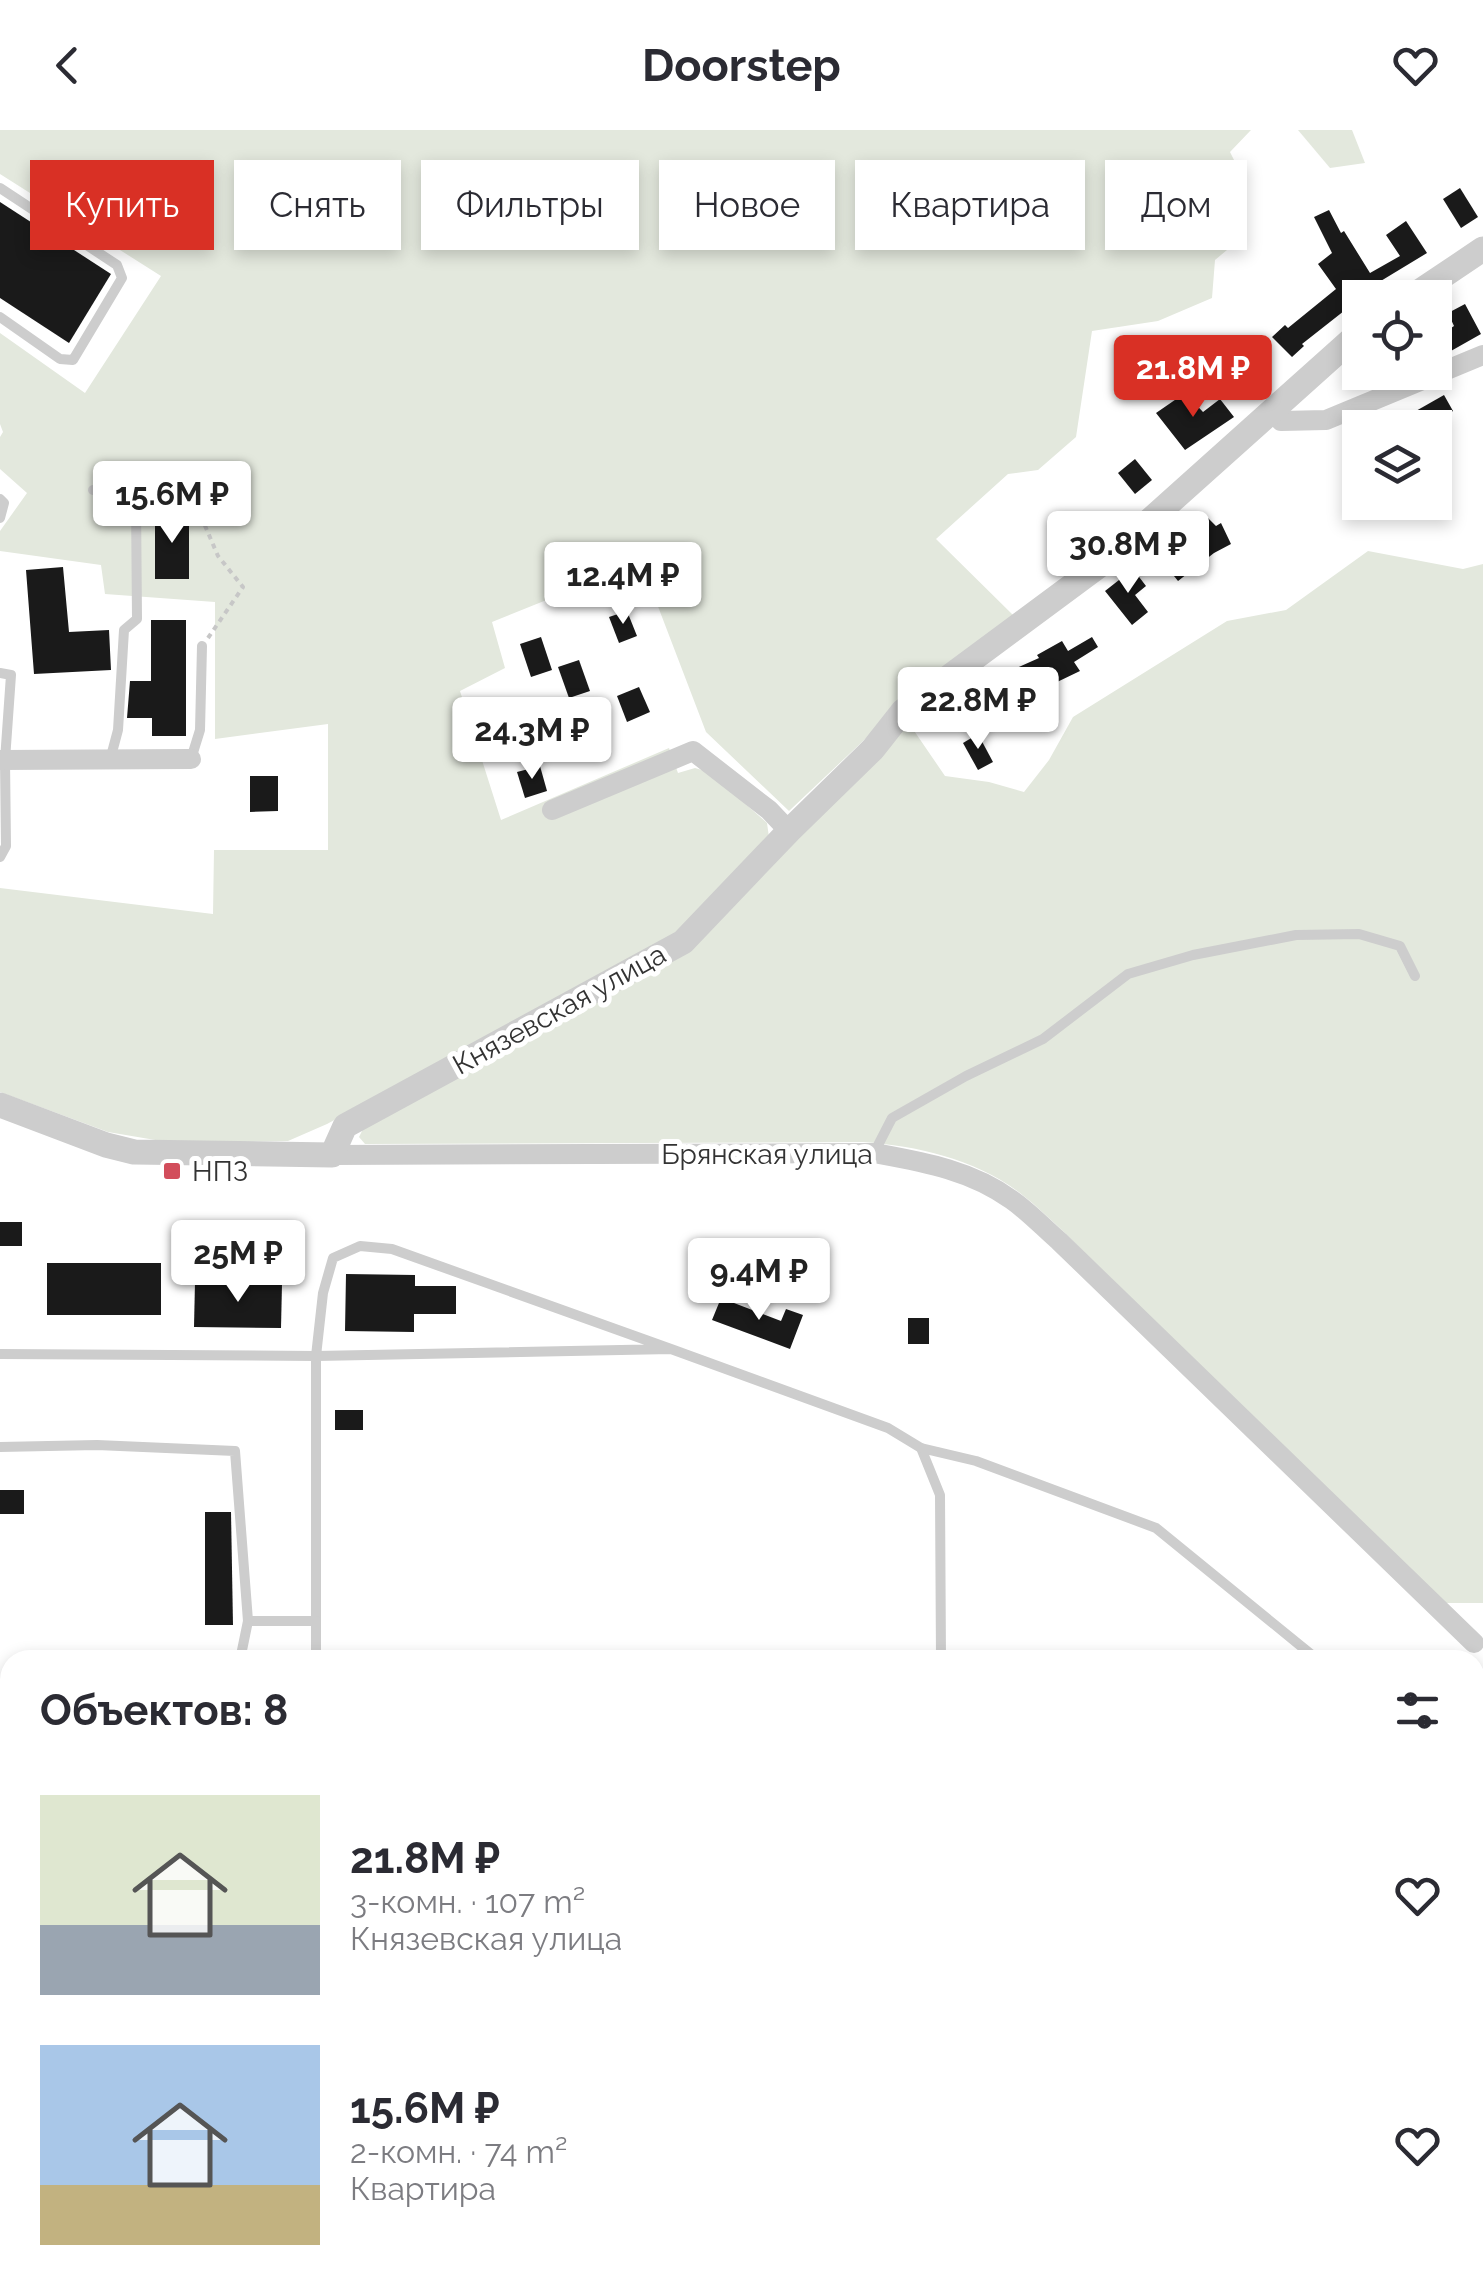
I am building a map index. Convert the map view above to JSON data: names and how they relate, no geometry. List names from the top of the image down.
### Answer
{
  "streets": {
    "street": ["Князевская улица", "Брянская улица"]
  },
  "crossings": [
    ["Князевская улица", "Брянская улица"]
  ],
  "places": {
    "transit": ["НПЗ"]
  },
  "page": {
    "header": "Doorstep",
    "chip": [
      "Купить",
      "Снять",
      "Фильтры",
      "Новое",
      "Квартира",
      "Дом"
    ],
    "price": [
      "21.8M ₽",
      "15.6M ₽",
      "30.8M ₽",
      "12.4M ₽",
      "22.8M ₽",
      "24.3M ₽",
      "25M ₽",
      "9.4M ₽"
    ],
    "heading": "Объектов: 8",
    "list": [
      {
        "name": "21.8M ₽",
        "note": "3-комн. · 107 m² · Князевская улица"
      },
      {
        "name": "15.6M ₽",
        "note": "2-комн. · 74 m² · Квартира"
      }
    ]
  }
}
